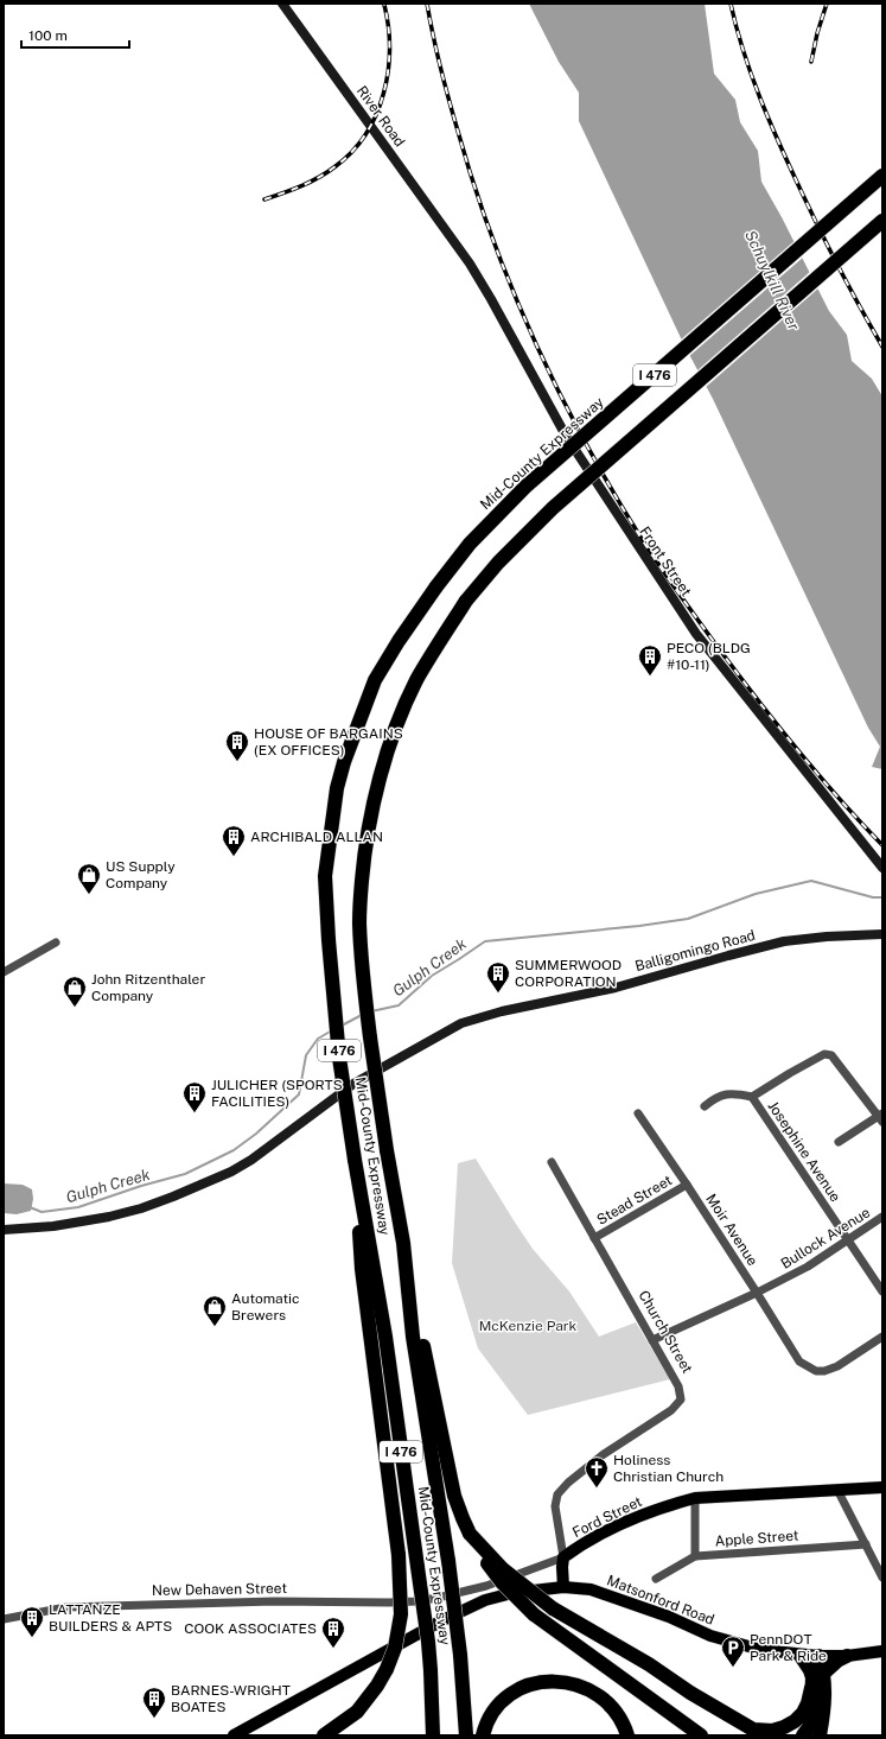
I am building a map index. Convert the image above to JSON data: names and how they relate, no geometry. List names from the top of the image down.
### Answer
{
  "streets": {
    "highway": ["I 476", "Mid-County Expressway"],
    "main road": [
      "River Road",
      "Front Street",
      "Balligomingo Road",
      "Church Street",
      "Ford Street",
      "Matsonford Road"
    ],
    "street": [
      "Josephine Avenue",
      "Stead Street",
      "Moir Avenue",
      "Bullock Avenue",
      "Apple Street",
      "New Dehaven Street"
    ]
  },
  "crossings": [
    ["River Road", "Front Street"],
    ["Josephine Avenue", "Bullock Avenue"],
    ["Stead Street", "Moir Avenue"],
    ["Stead Street", "Church Street"],
    ["Moir Avenue", "Bullock Avenue"],
    ["Bullock Avenue", "Church Street"],
    ["Church Street", "Ford Street"],
    ["Church Street", "Matsonford Road"],
    ["Ford Street", "New Dehaven Street"]
  ],
  "water": ["Schuylkill River", "Gulph Creek"],
  "parks": ["McKenzie Park"],
  "places": {
    "building": [
      "PECO (BLDG #10-11)",
      "HOUSE OF BARGAINS (EX OFFICES)",
      "ARCHIBALD ALLAN",
      "SUMMERWOOD CORPORATION",
      "JULICHER (SPORTS FACILITIES)",
      "LATTANZE BUILDERS & APTS",
      "COOK ASSOCIATES",
      "BARNES-WRIGHT BOATES"
    ],
    "shop": ["US Supply Company", "John Ritzenthaler Company", "Automatic Brewers"],
    "church": ["Holiness Christian Church"],
    "parking": ["PennDOT Park & Ride"]
  },
  "scale_bar": "100 m"
}
